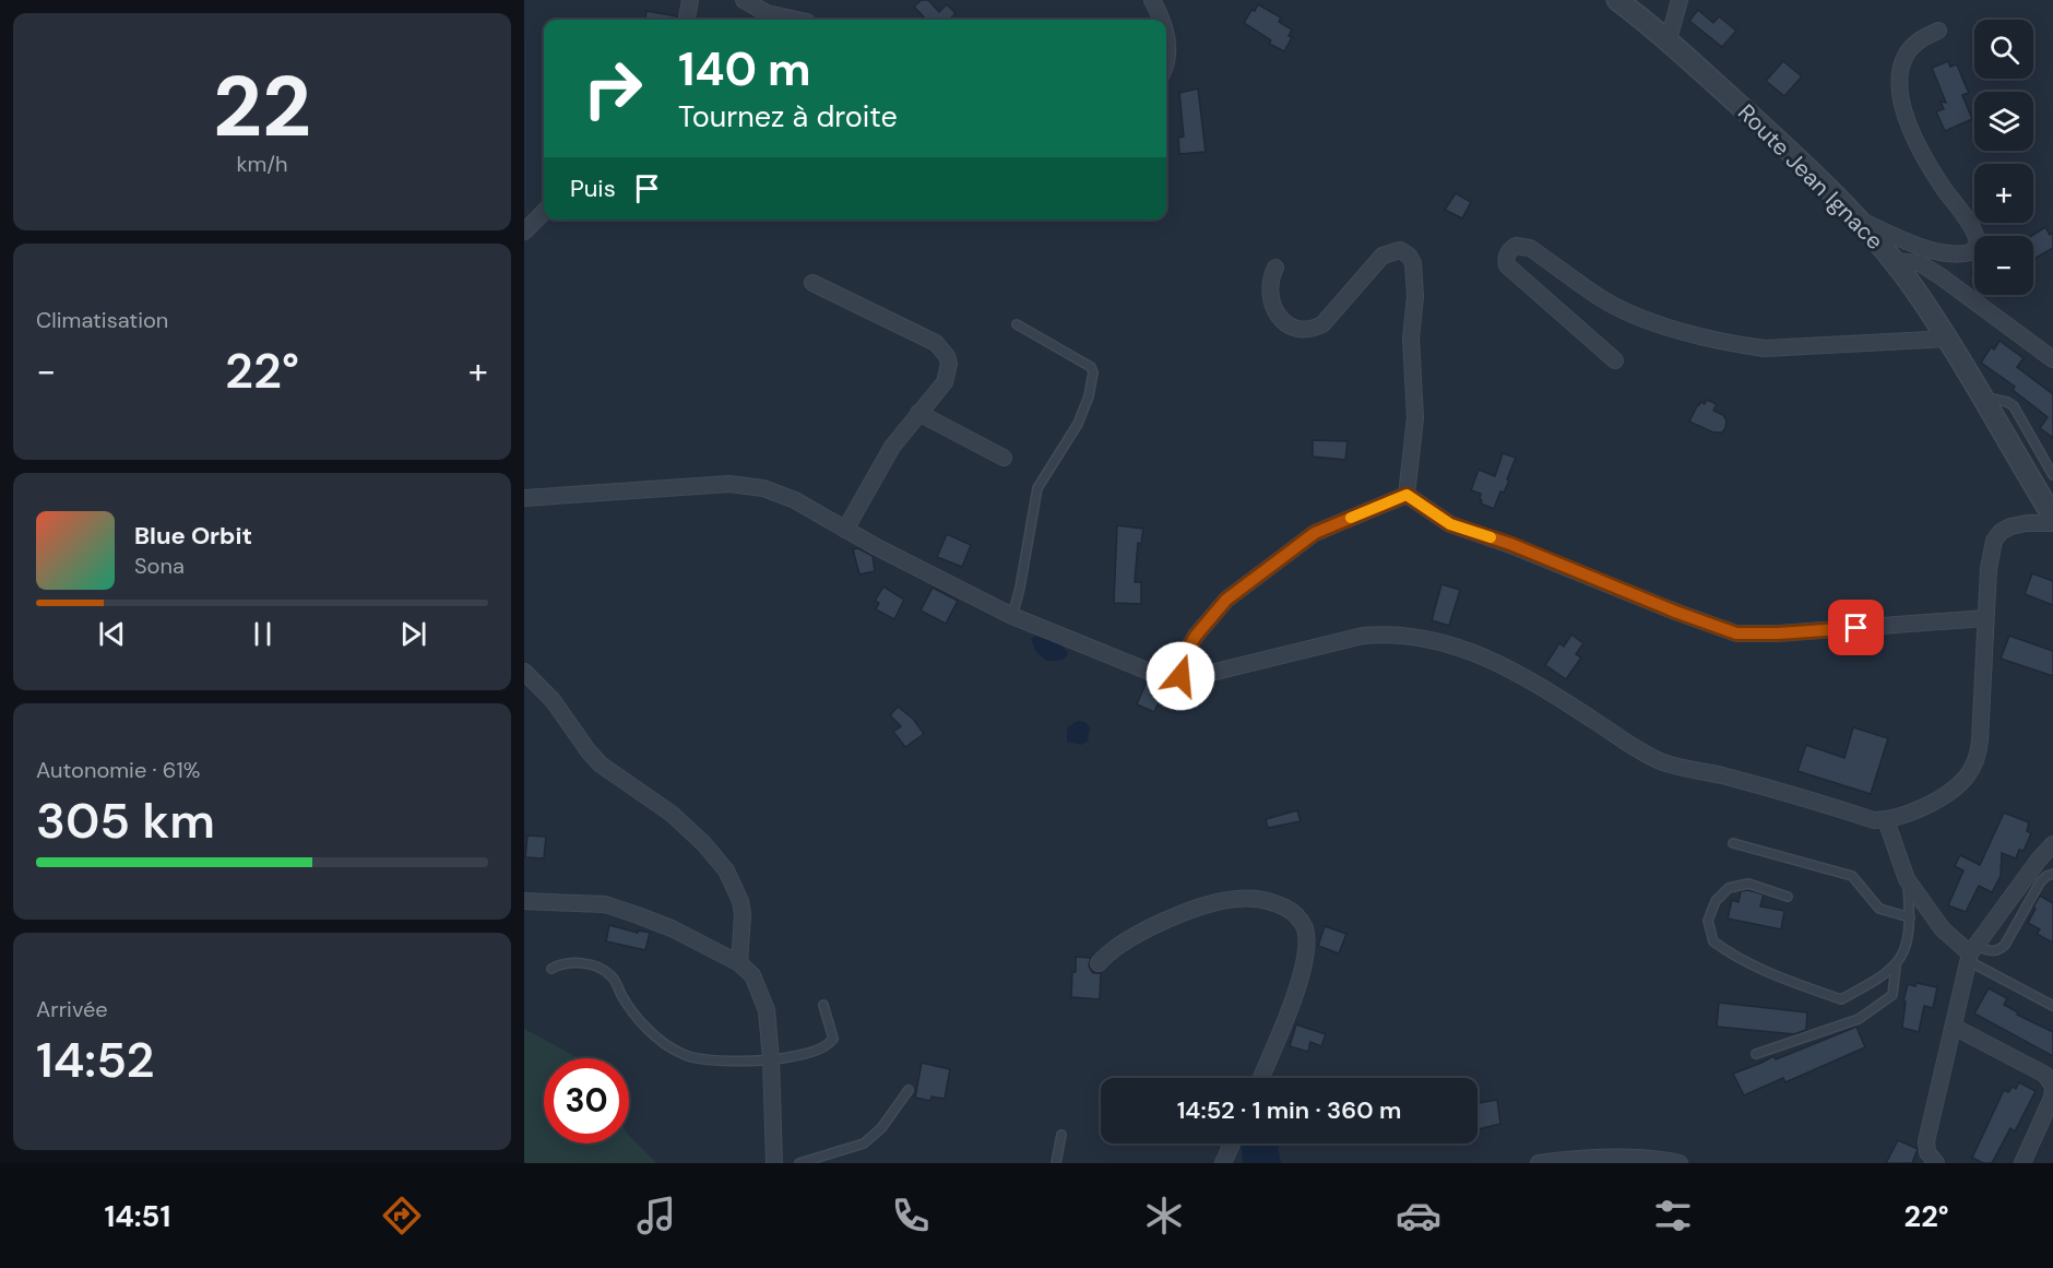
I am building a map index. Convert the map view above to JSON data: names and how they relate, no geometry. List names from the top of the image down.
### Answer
{
  "streets": {
    "street": ["Route Jean Ignace"]
  },
  "page": {
    "tile": [
      ["22", "km/h"],
      "Climatisation",
      ["Autonomie · 61%", "305 km"],
      ["Arrivée", "14:52"]
    ],
    "map_buttons": ["+", "−"],
    "turn": ["140 m", "Tournez à droite"],
    "then": "Puis",
    "heat": ["−", "22°", "+"],
    "song": ["Blue Orbit", "Sona"],
    "limit": "30",
    "trip": "14:52 · 1 min · 360 m",
    "tabs": ["14:51", "22°"]
  }
}
